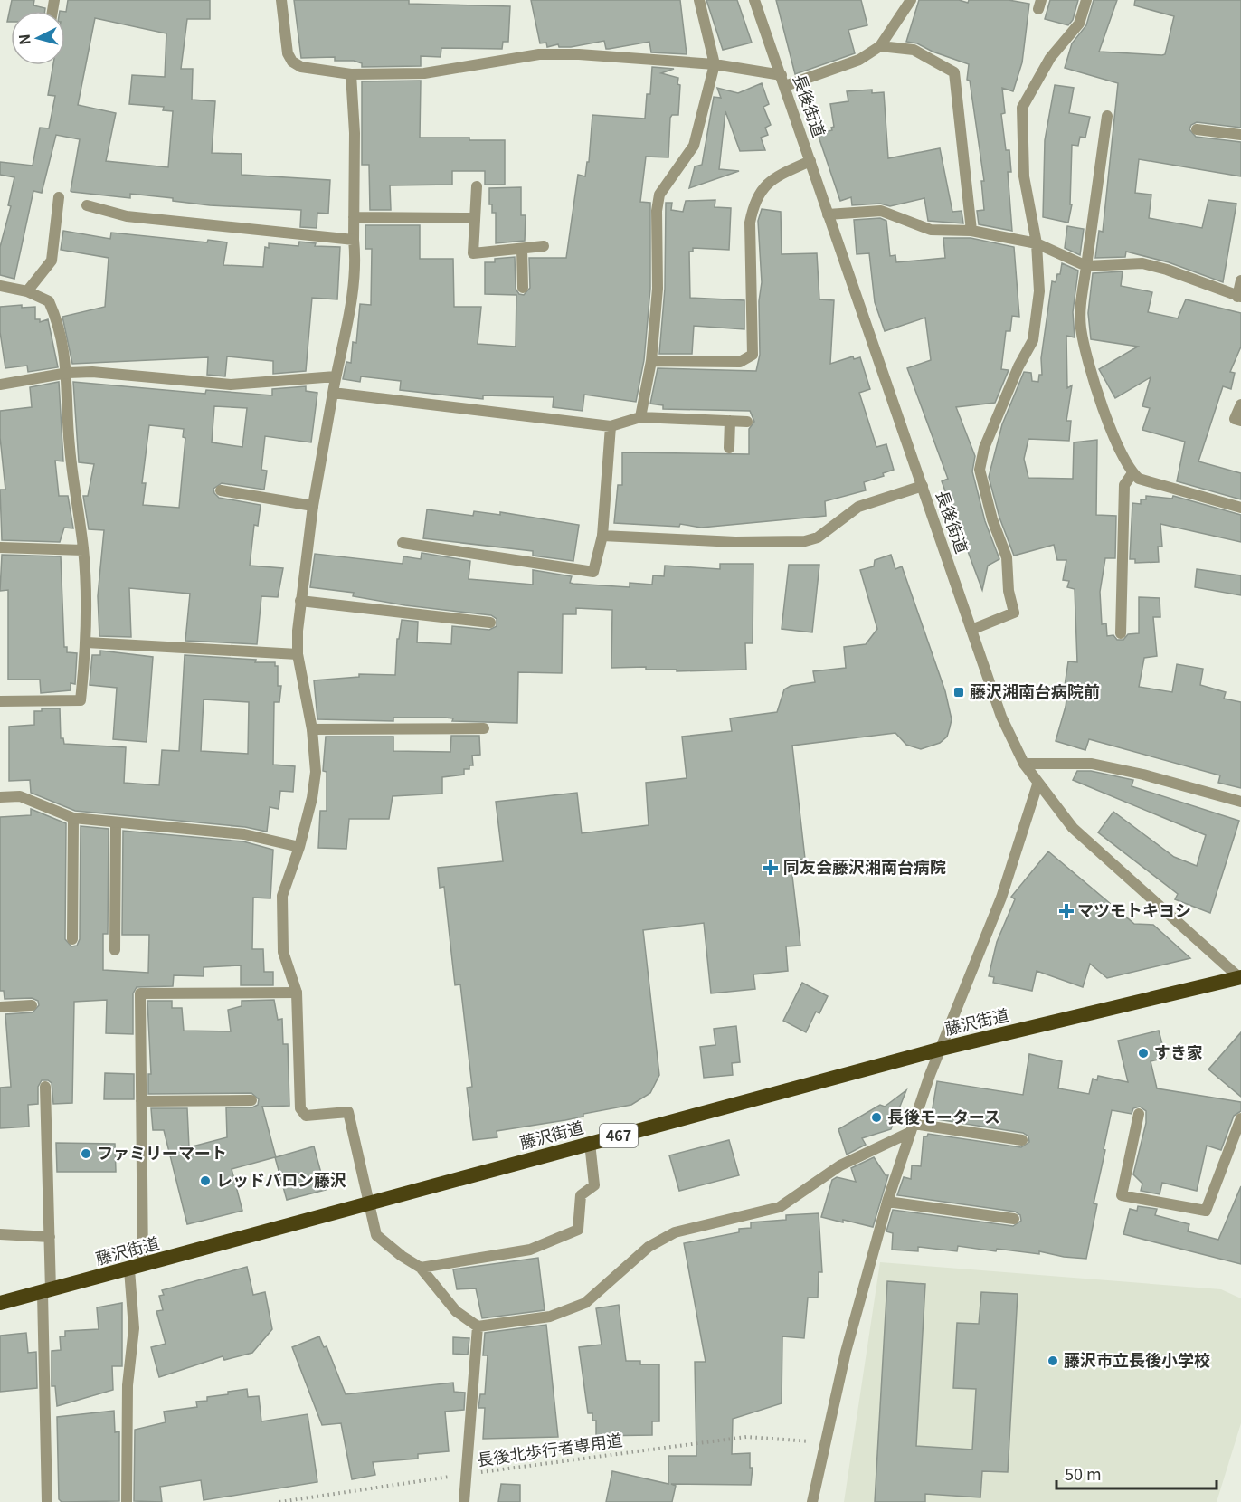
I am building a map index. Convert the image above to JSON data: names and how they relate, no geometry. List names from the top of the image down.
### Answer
{
  "streets": {
    "highway": ["藤沢街道", "467"],
    "street": ["長後街道"],
    "path": ["長後北歩行者専用道"]
  },
  "crossings": [
    ["長後街道", "藤沢街道"]
  ],
  "places": {
    "transit": ["藤沢湘南台病院前"],
    "health": ["同友会藤沢湘南台病院", "マツモトキヨシ"],
    "other": [
      "すき家",
      "長後モータース",
      "ファミリーマート",
      "レッドバロン藤沢",
      "藤沢市立長後小学校"
    ]
  },
  "scale_bar": "50 m",
  "north": "left"
}
